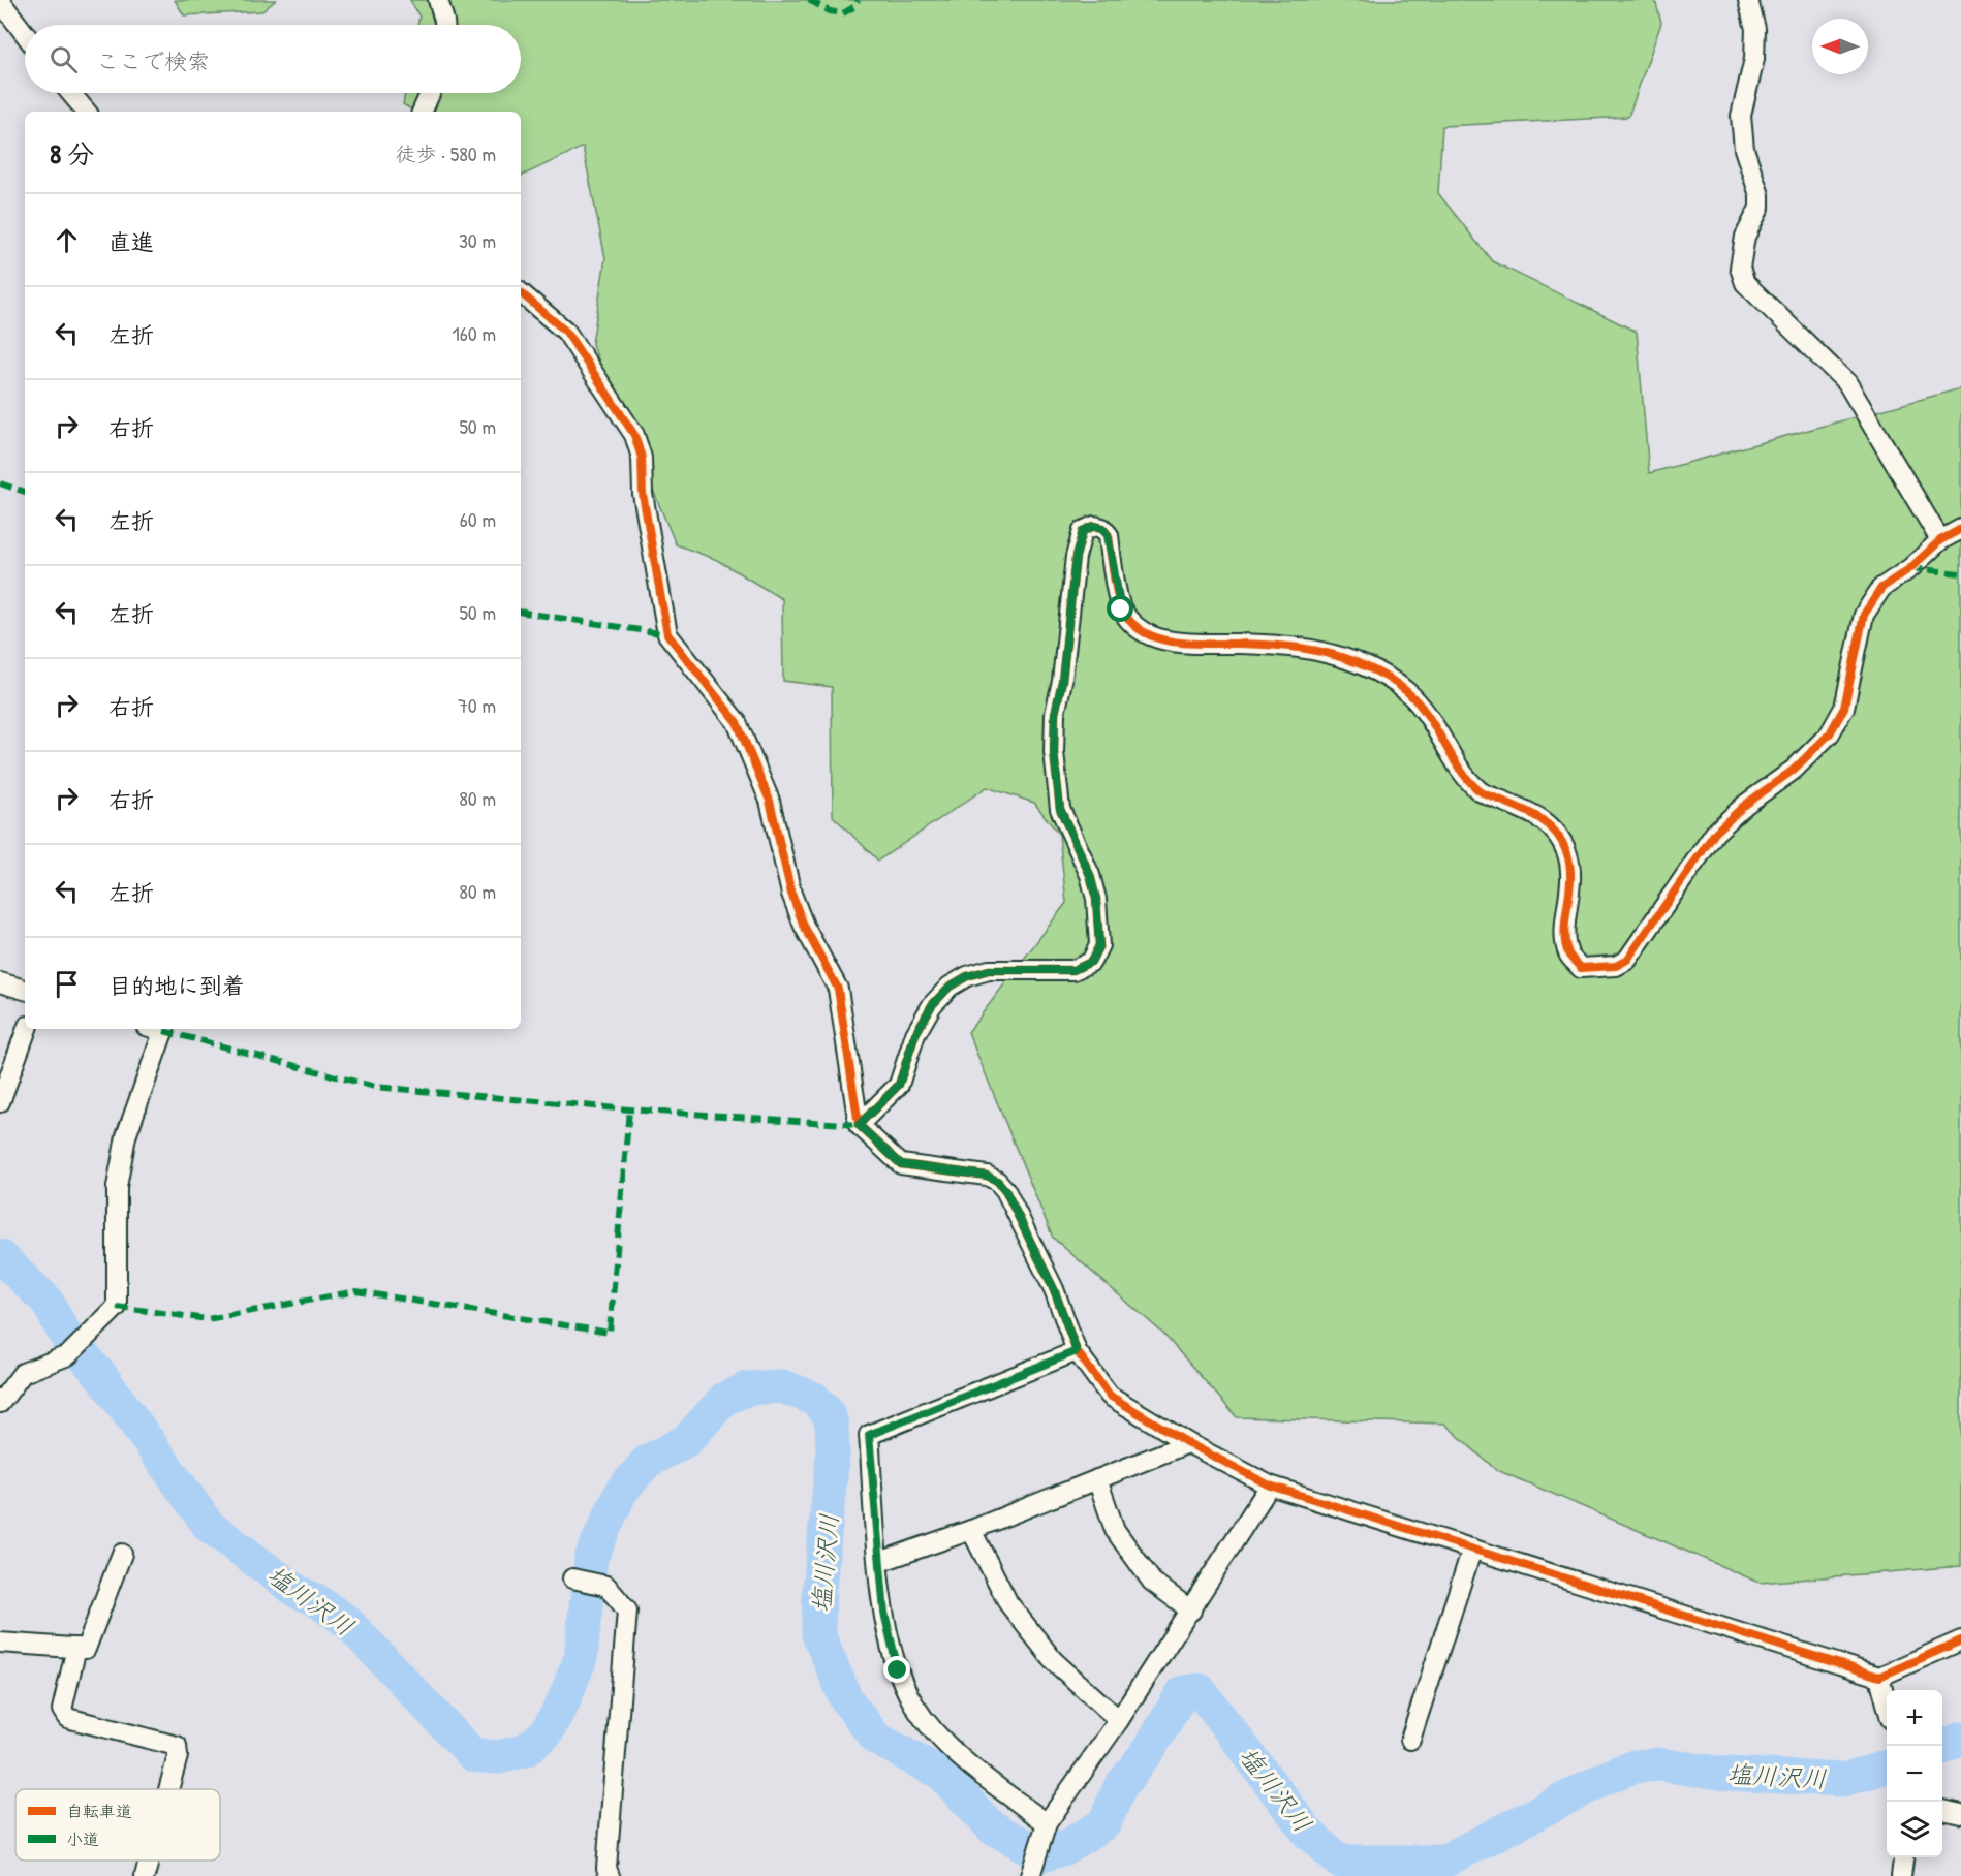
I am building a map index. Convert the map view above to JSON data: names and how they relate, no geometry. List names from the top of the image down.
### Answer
{
  "water": ["塩川沢川"],
  "legend": ["自転車道", "小道"],
  "north": "left",
  "page": {
    "search": "ここで検索",
    "heading": ["8 分", "徒歩 · 580 m"],
    "list": [
      ["直進", "30 m"],
      ["左折", "160 m"],
      ["右折", "50 m"],
      ["左折", "60 m"],
      ["左折", "50 m"],
      ["右折", "70 m"],
      ["右折", "80 m"],
      ["左折", "80 m"],
      "目的地に到着"
    ],
    "map_buttons": ["+", "−"]
  }
}
